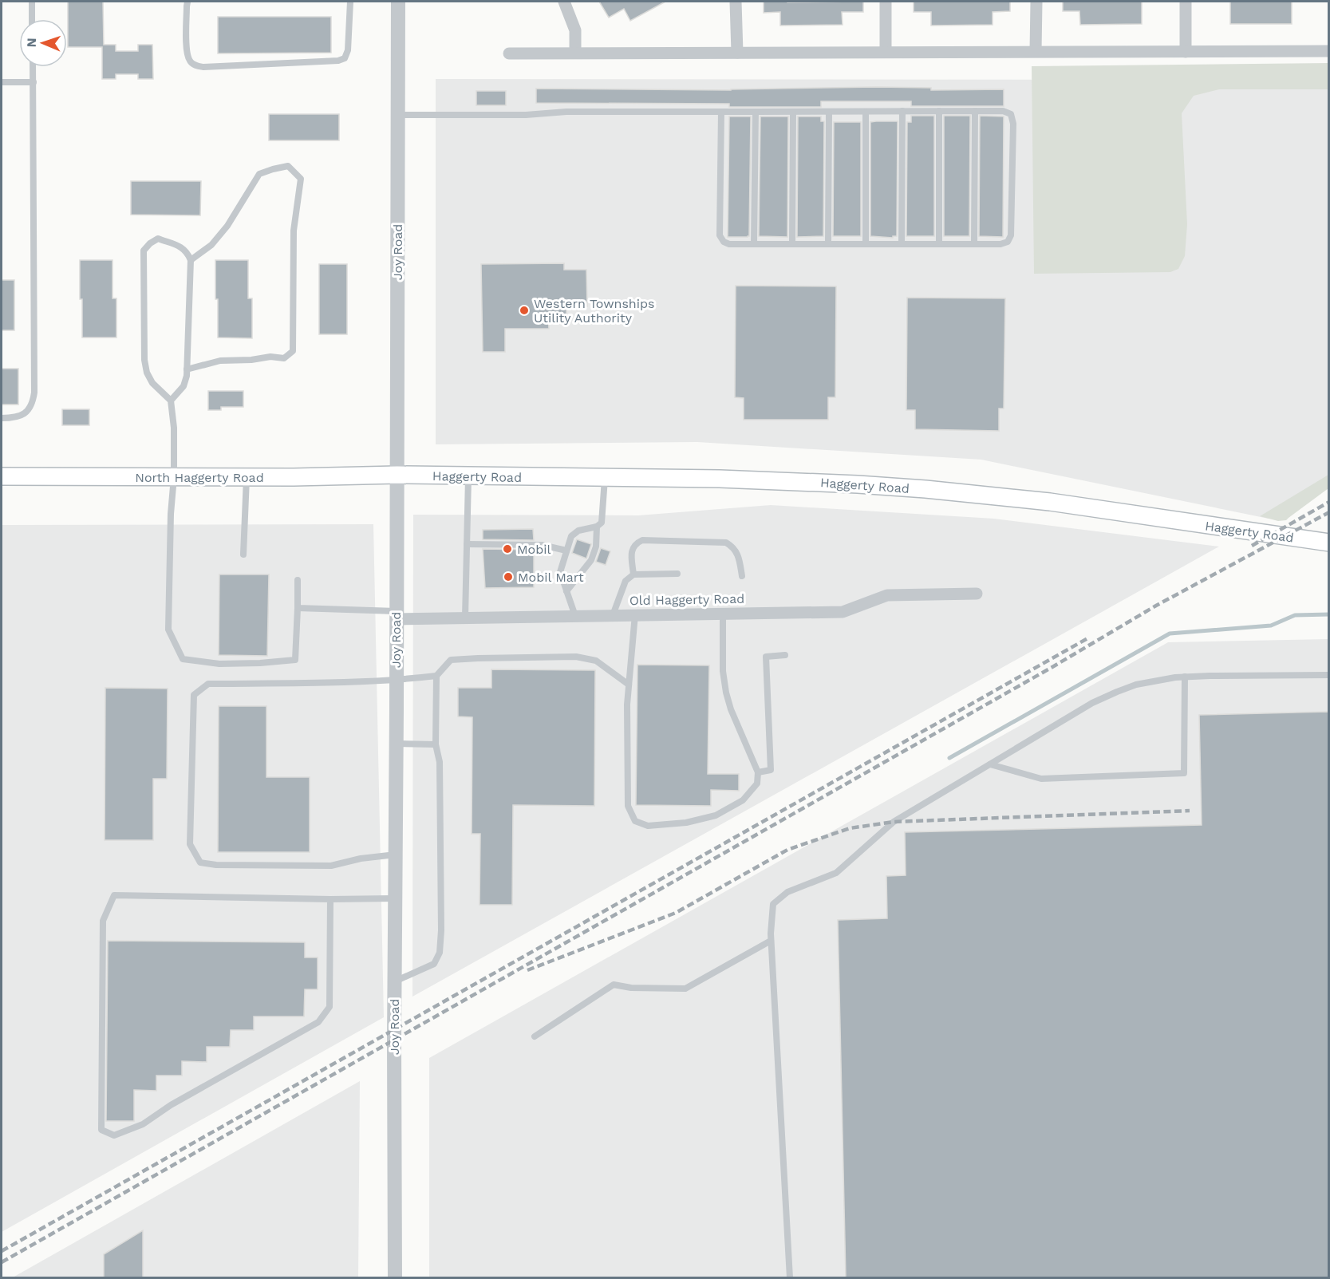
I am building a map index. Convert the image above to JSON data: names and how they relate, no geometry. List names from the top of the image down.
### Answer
{
  "streets": {
    "main road": ["Haggerty Road", "North Haggerty Road"],
    "street": ["Joy Road", "Old Haggerty Road"]
  },
  "crossings": [
    ["Joy Road", "Haggerty Road"],
    ["Joy Road", "North Haggerty Road"],
    ["Joy Road", "Old Haggerty Road"],
    ["Haggerty Road", "North Haggerty Road"]
  ],
  "places": ["Western Townships Utility Authority", "Mobil", "Mobil Mart"],
  "north": "left"
}
